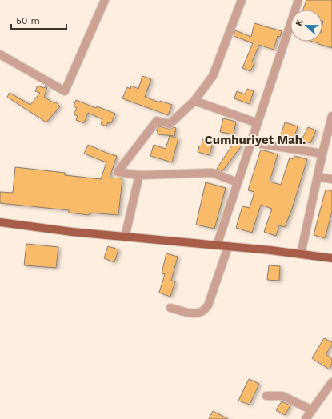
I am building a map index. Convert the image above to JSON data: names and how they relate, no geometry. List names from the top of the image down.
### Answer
{
  "districts": ["Cumhuriyet Mah."],
  "scale_bar": "50 m",
  "north": "left"
}
